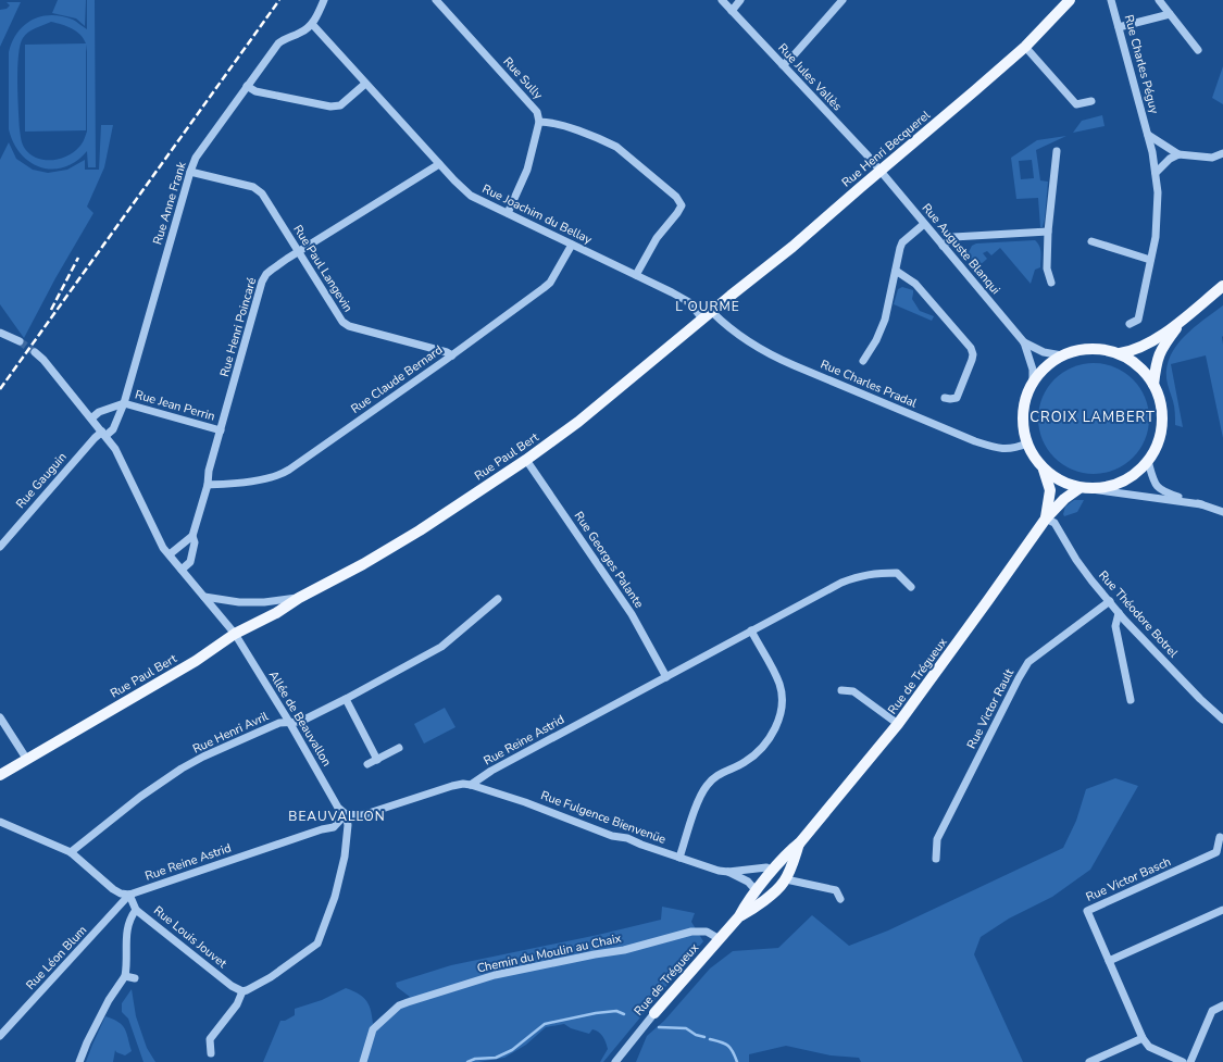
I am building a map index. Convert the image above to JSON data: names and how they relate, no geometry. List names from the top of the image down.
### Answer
{
  "streets": {
    "main road": ["Rue Henri Becquerel", "Rue Paul Bert", "Rue de Trégueux"],
    "street": [
      "Rue Charles Péguy",
      "Rue Jules Vallès",
      "Rue Sully",
      "Rue Anne Frank",
      "Rue Joachim du Bellay",
      "Rue Auguste Blanqui",
      "Rue Paul Langevin",
      "Rue Henri Poincaré",
      "Rue Claude Bernard",
      "Rue Charles Pradal",
      "Rue Jean Perrin",
      "Rue Gauguin",
      "Rue Georges Palante",
      "Rue Théodore Botrel",
      "Rue Victor Rault",
      "Allée de Beauvallon",
      "Rue Henri Avril",
      "Rue Reine Astrid",
      "Rue Fulgence Bienvenüe",
      "Rue Victor Basch",
      "Rue Louis Jouvet",
      "Chemin du Moulin au Chaix",
      "Rue Léon Blum"
    ]
  },
  "crossings": [
    ["Rue Jules Vallès", "Rue Henri Becquerel"],
    ["Rue Jules Vallès", "Rue Auguste Blanqui"],
    ["Rue Henri Becquerel", "Rue Auguste Blanqui"],
    ["Rue Henri Becquerel", "Rue Charles Pradal"],
    ["Rue Henri Becquerel", "Rue Paul Bert"],
    ["Rue Anne Frank", "Rue Joachim du Bellay"],
    ["Rue Anne Frank", "Rue Paul Langevin"],
    ["Rue Anne Frank", "Rue Jean Perrin"],
    ["Rue Anne Frank", "Rue Gauguin"],
    ["Rue Anne Frank", "Allée de Beauvallon"],
    ["Rue Joachim du Bellay", "Rue Henri Poincaré"],
    ["Rue Joachim du Bellay", "Rue Claude Bernard"],
    ["Rue Joachim du Bellay", "Rue Paul Bert"],
    ["Rue Auguste Blanqui", "Rue Charles Pradal"],
    ["Rue Auguste Blanqui", "Rue de Trégueux"],
    ["Rue Paul Langevin", "Rue Henri Poincaré"],
    ["Rue Paul Langevin", "Rue Claude Bernard"],
    ["Rue Henri Poincaré", "Rue Claude Bernard"],
    ["Rue Henri Poincaré", "Rue Jean Perrin"],
    ["Rue Henri Poincaré", "Allée de Beauvallon"],
    ["Rue Charles Pradal", "Rue Paul Bert"],
    ["Rue Charles Pradal", "Rue de Trégueux"],
    ["Rue Paul Bert", "Rue Georges Palante"],
    ["Rue Paul Bert", "Allée de Beauvallon"],
    ["Rue Gauguin", "Allée de Beauvallon"],
    ["Rue Georges Palante", "Rue Reine Astrid"],
    ["Rue Théodore Botrel", "Rue de Trégueux"],
    ["Rue Théodore Botrel", "Rue Victor Rault"],
    ["Rue de Trégueux", "Rue Fulgence Bienvenüe"],
    ["Rue de Trégueux", "Chemin du Moulin au Chaix"],
    ["Allée de Beauvallon", "Rue Henri Avril"],
    ["Allée de Beauvallon", "Rue Reine Astrid"],
    ["Rue Reine Astrid", "Rue Fulgence Bienvenüe"],
    ["Rue Reine Astrid", "Rue Louis Jouvet"],
    ["Rue Reine Astrid", "Rue Léon Blum"],
    ["Rue Louis Jouvet", "Rue Léon Blum"]
  ],
  "districts": ["L'OURME", "CROIX LAMBERT", "BEAUVALLON"]
}
